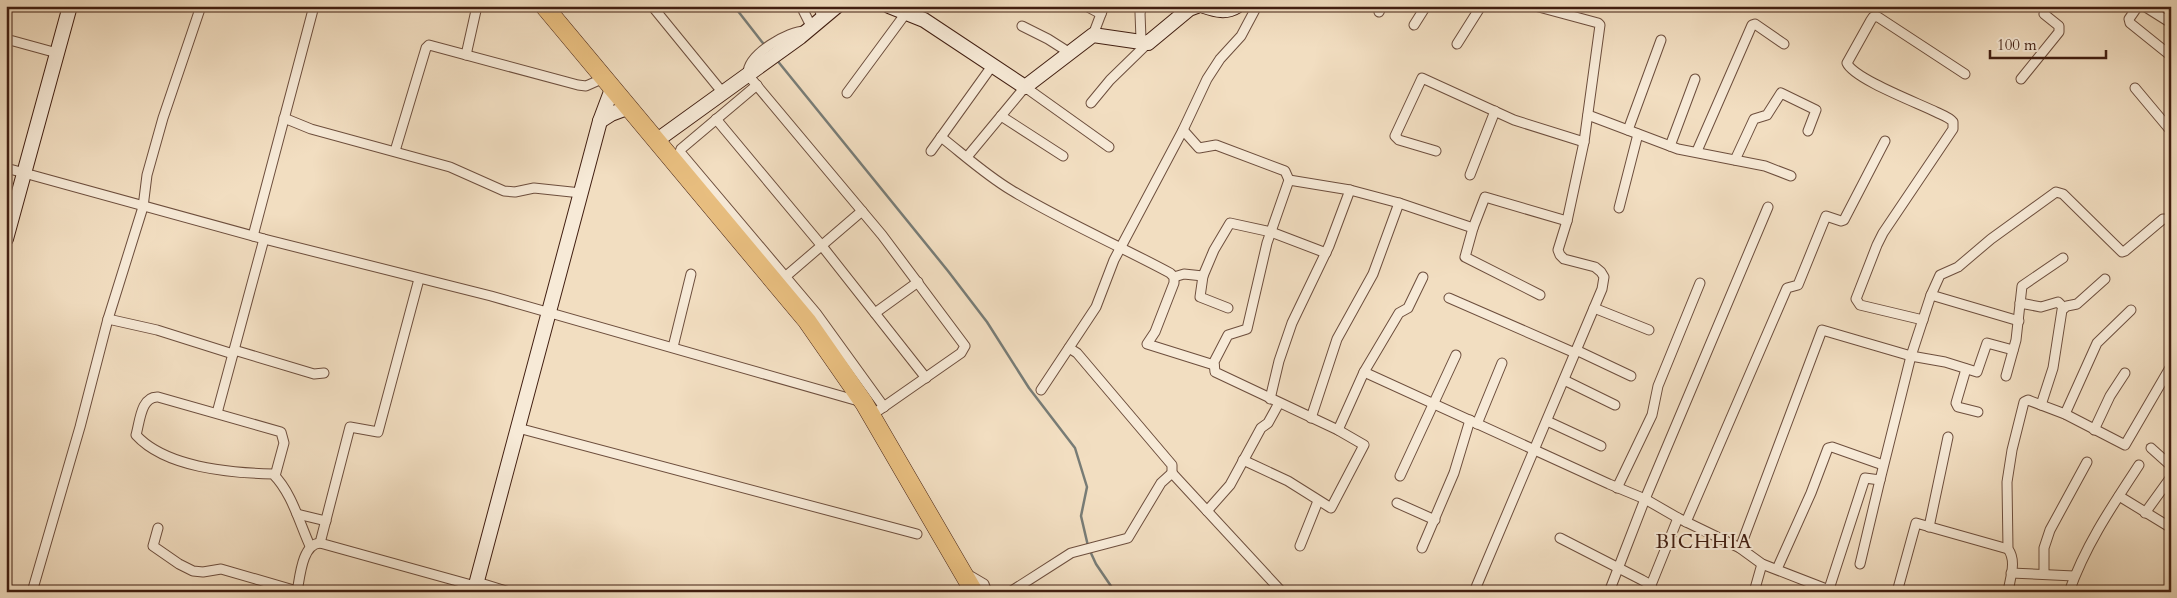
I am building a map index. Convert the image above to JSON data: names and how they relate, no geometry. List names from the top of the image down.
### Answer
{
  "districts": ["BICHHIA"],
  "scale_bar": "100 m"
}
